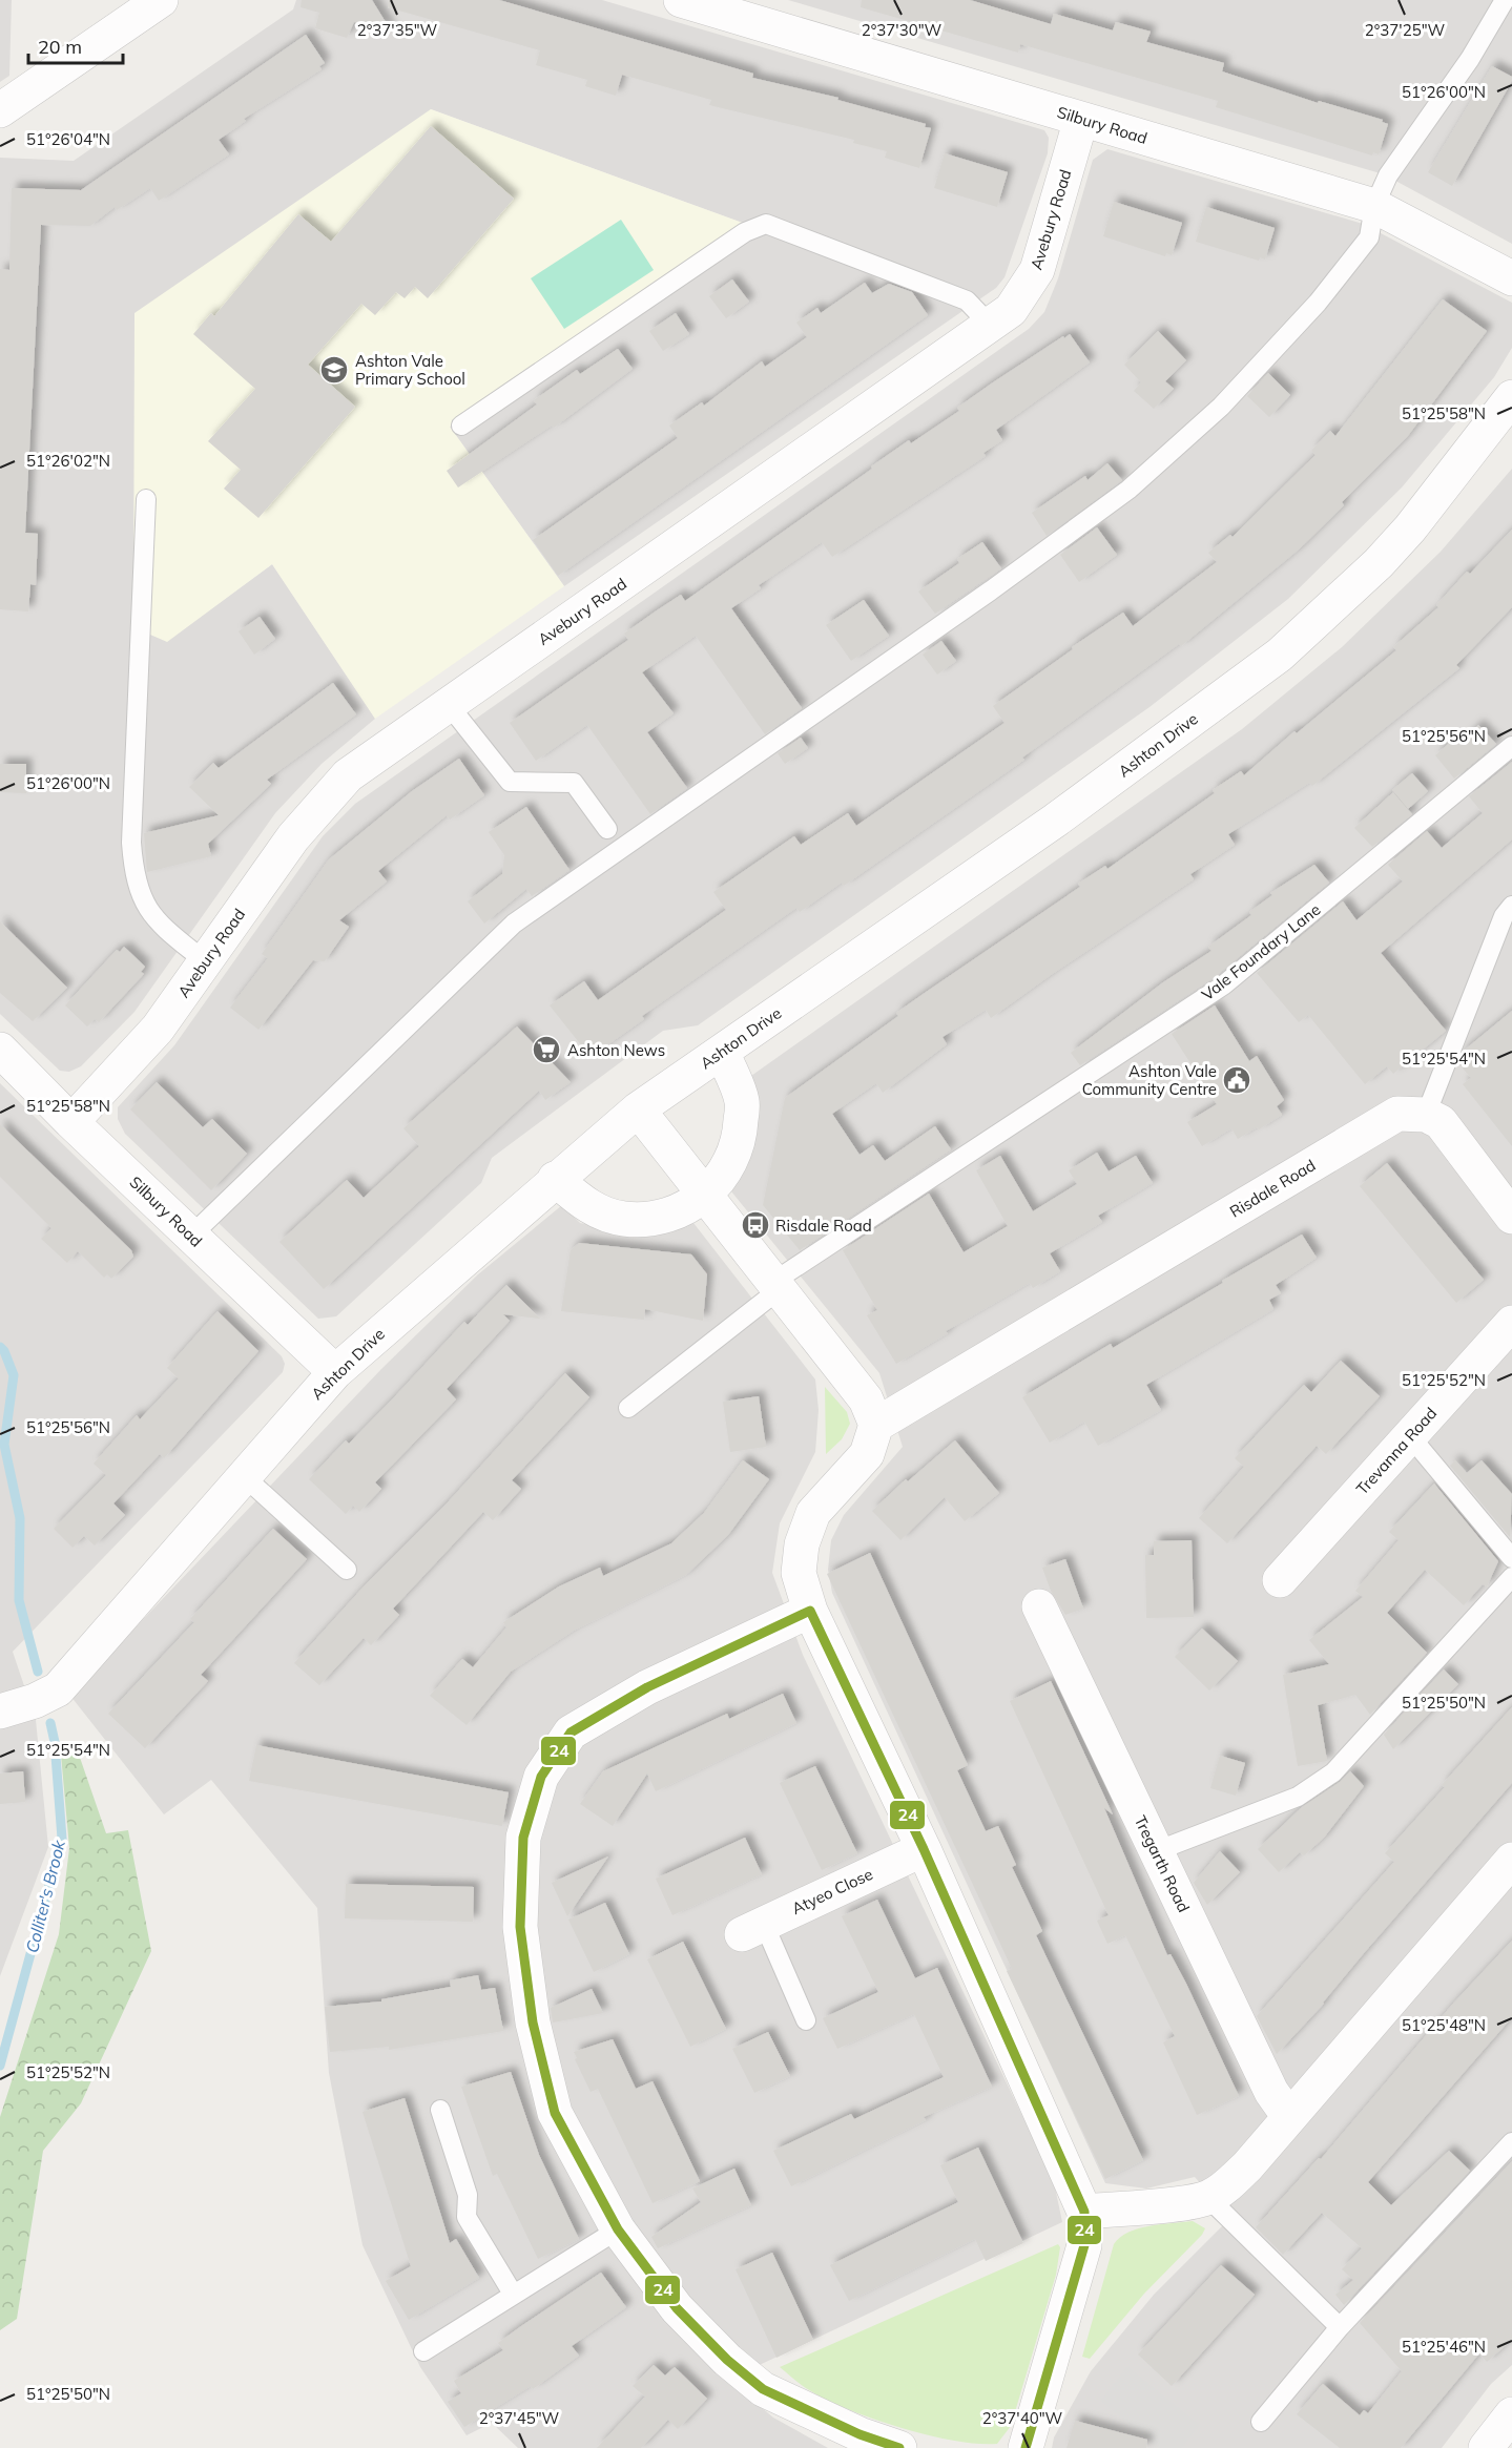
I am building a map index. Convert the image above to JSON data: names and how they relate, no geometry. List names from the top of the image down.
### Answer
{
  "streets": {
    "street": [
      "Silbury Road",
      "Avebury Road",
      "Ashton Drive",
      "Risdale Road",
      "Trevanna Road",
      "Tregarth Road",
      "Atyeo Close"
    ],
    "lane": ["Vale Foundary Lane"]
  },
  "crossings": [
    ["Silbury Road", "Avebury Road"],
    ["Silbury Road", "Ashton Drive"]
  ],
  "water": ["Colliter's Brook"],
  "places": {
    "school or university": ["Ashton Vale Primary School"],
    "supermarket": ["Ashton News"],
    "public building": ["Ashton Vale Community Centre"],
    "bus stop": ["Risdale Road"]
  },
  "lines": ["transit line 24"],
  "scale_bar": "20 m",
  "coordinates": [
    "2°37'35\"W",
    "2°37'30\"W",
    "2°37'25\"W",
    "51°26'00\"N",
    "51°26'04\"N",
    "51°25'58\"N",
    "51°26'02\"N",
    "51°25'56\"N",
    "51°25'54\"N",
    "51°25'52\"N",
    "51°25'50\"N",
    "51°25'48\"N",
    "51°25'46\"N",
    "2°37'45\"W",
    "2°37'40\"W"
  ]
}
